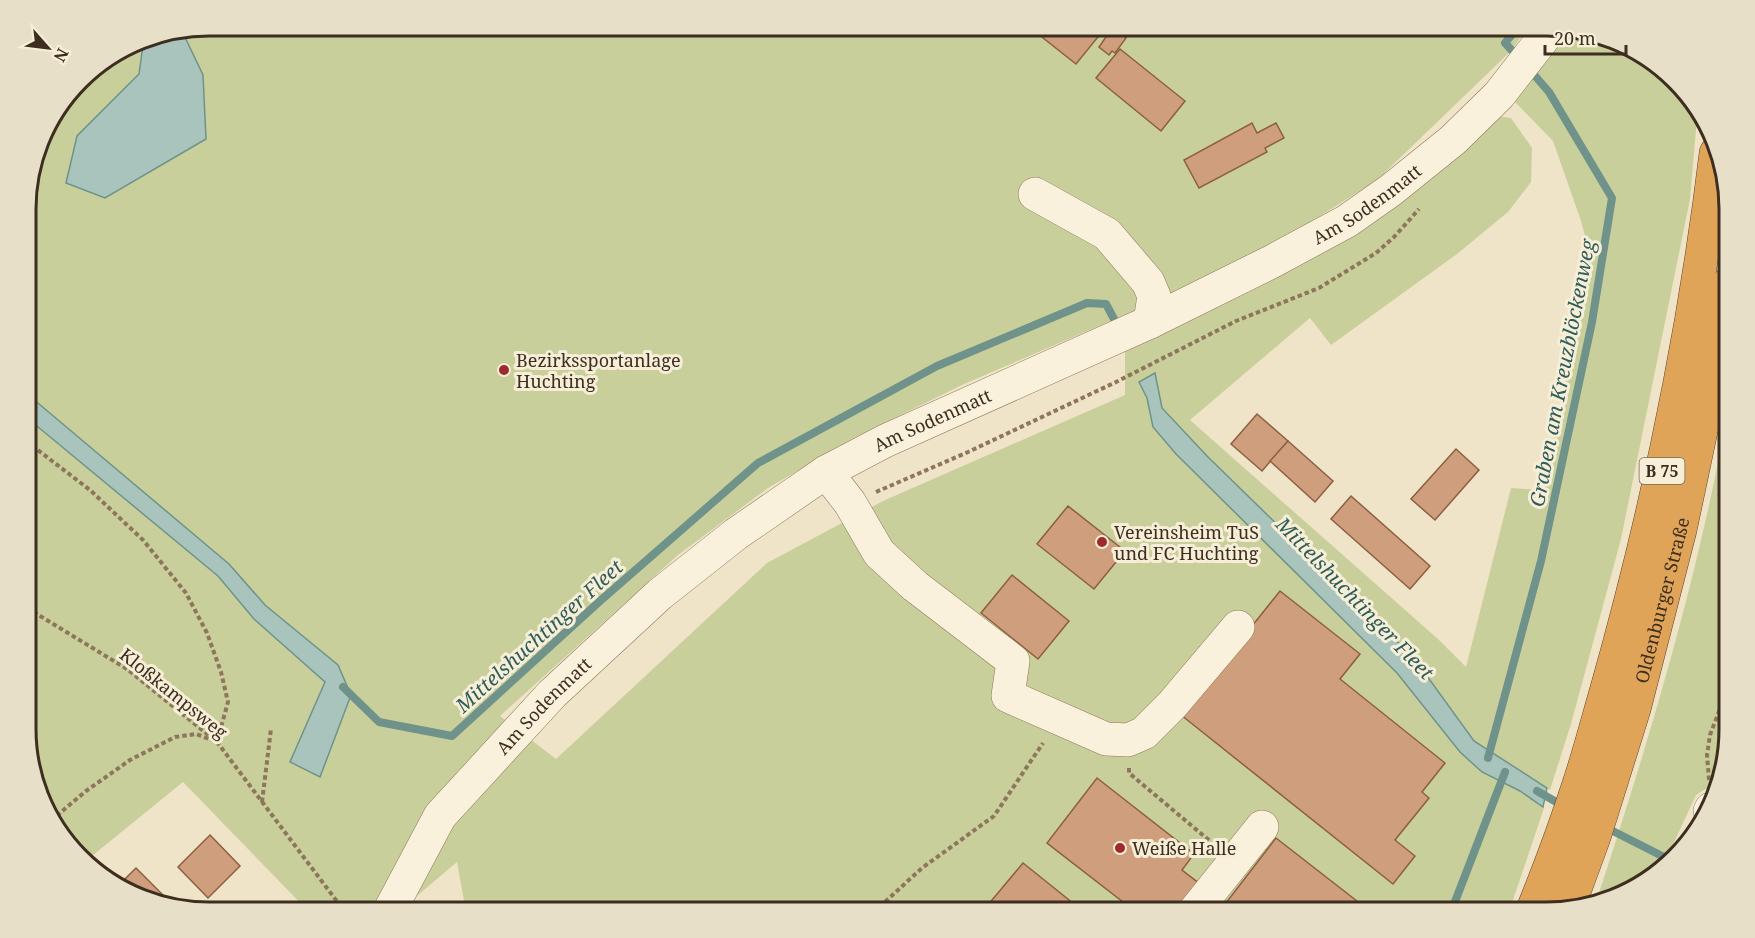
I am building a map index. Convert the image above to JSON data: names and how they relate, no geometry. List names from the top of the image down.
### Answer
{
  "streets": {
    "highway": ["B 75", "Oldenburger Straße"],
    "street": ["Am Sodenmatt"],
    "path": ["Kloßkampsweg"]
  },
  "crossings": [
    ["B 75", "Oldenburger Straße"]
  ],
  "water": ["Graben am Kreuzblöckenweg", "Mittelshuchtinger Fleet"],
  "places": ["Bezirkssportanlage Huchting", "Vereinsheim TuS und FC Huchting", "Weiße Halle"],
  "scale_bar": "20 m",
  "north": "bottom right"
}
